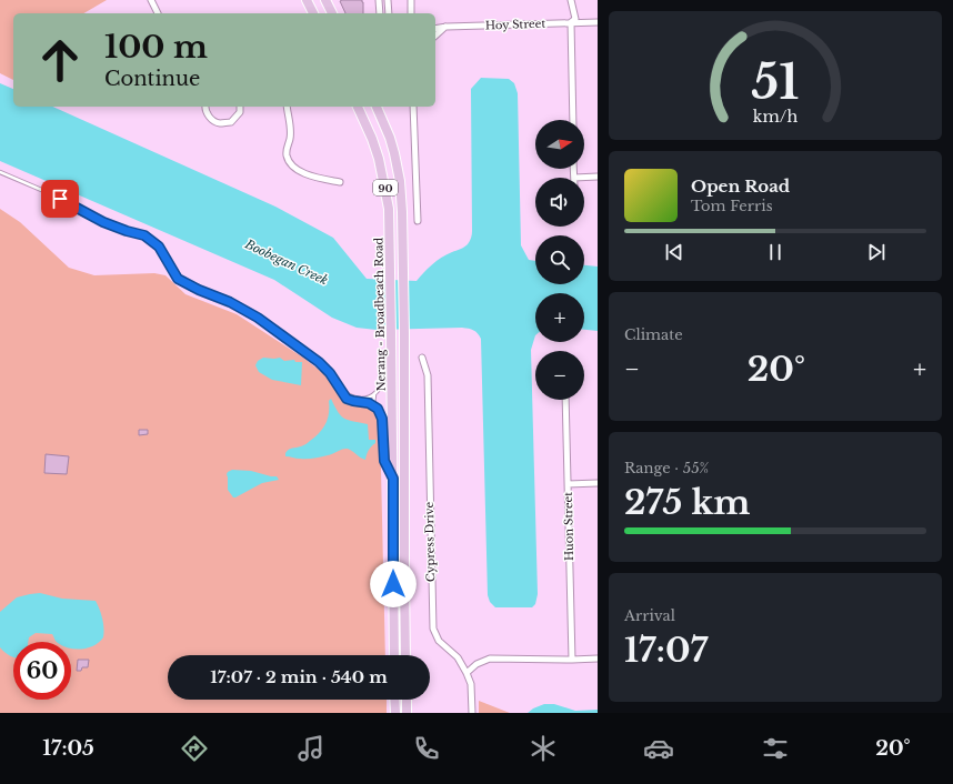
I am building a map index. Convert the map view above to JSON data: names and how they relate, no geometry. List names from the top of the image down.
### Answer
{
  "streets": {
    "main road": ["90", "Nerang - Broadbeach Road"],
    "street": ["Hoy Street", "Huon Street", "Cypress Drive"]
  },
  "water": ["Boobegan Creek"],
  "north": "right",
  "page": {
    "turn": ["100 m", "Continue"],
    "map_buttons": ["+", "−"],
    "song": ["Open Road", "Tom Ferris"],
    "tile": [
      "Climate",
      ["Range · 55%", "275 km"],
      ["Arrival", "17:07"]
    ],
    "heat": ["−", "20°", "+"],
    "limit": "60",
    "trip": "17:07 · 2 min · 540 m",
    "tabs": ["17:05", "20°"],
    "gauge": ["51", "km/h"]
  }
}
